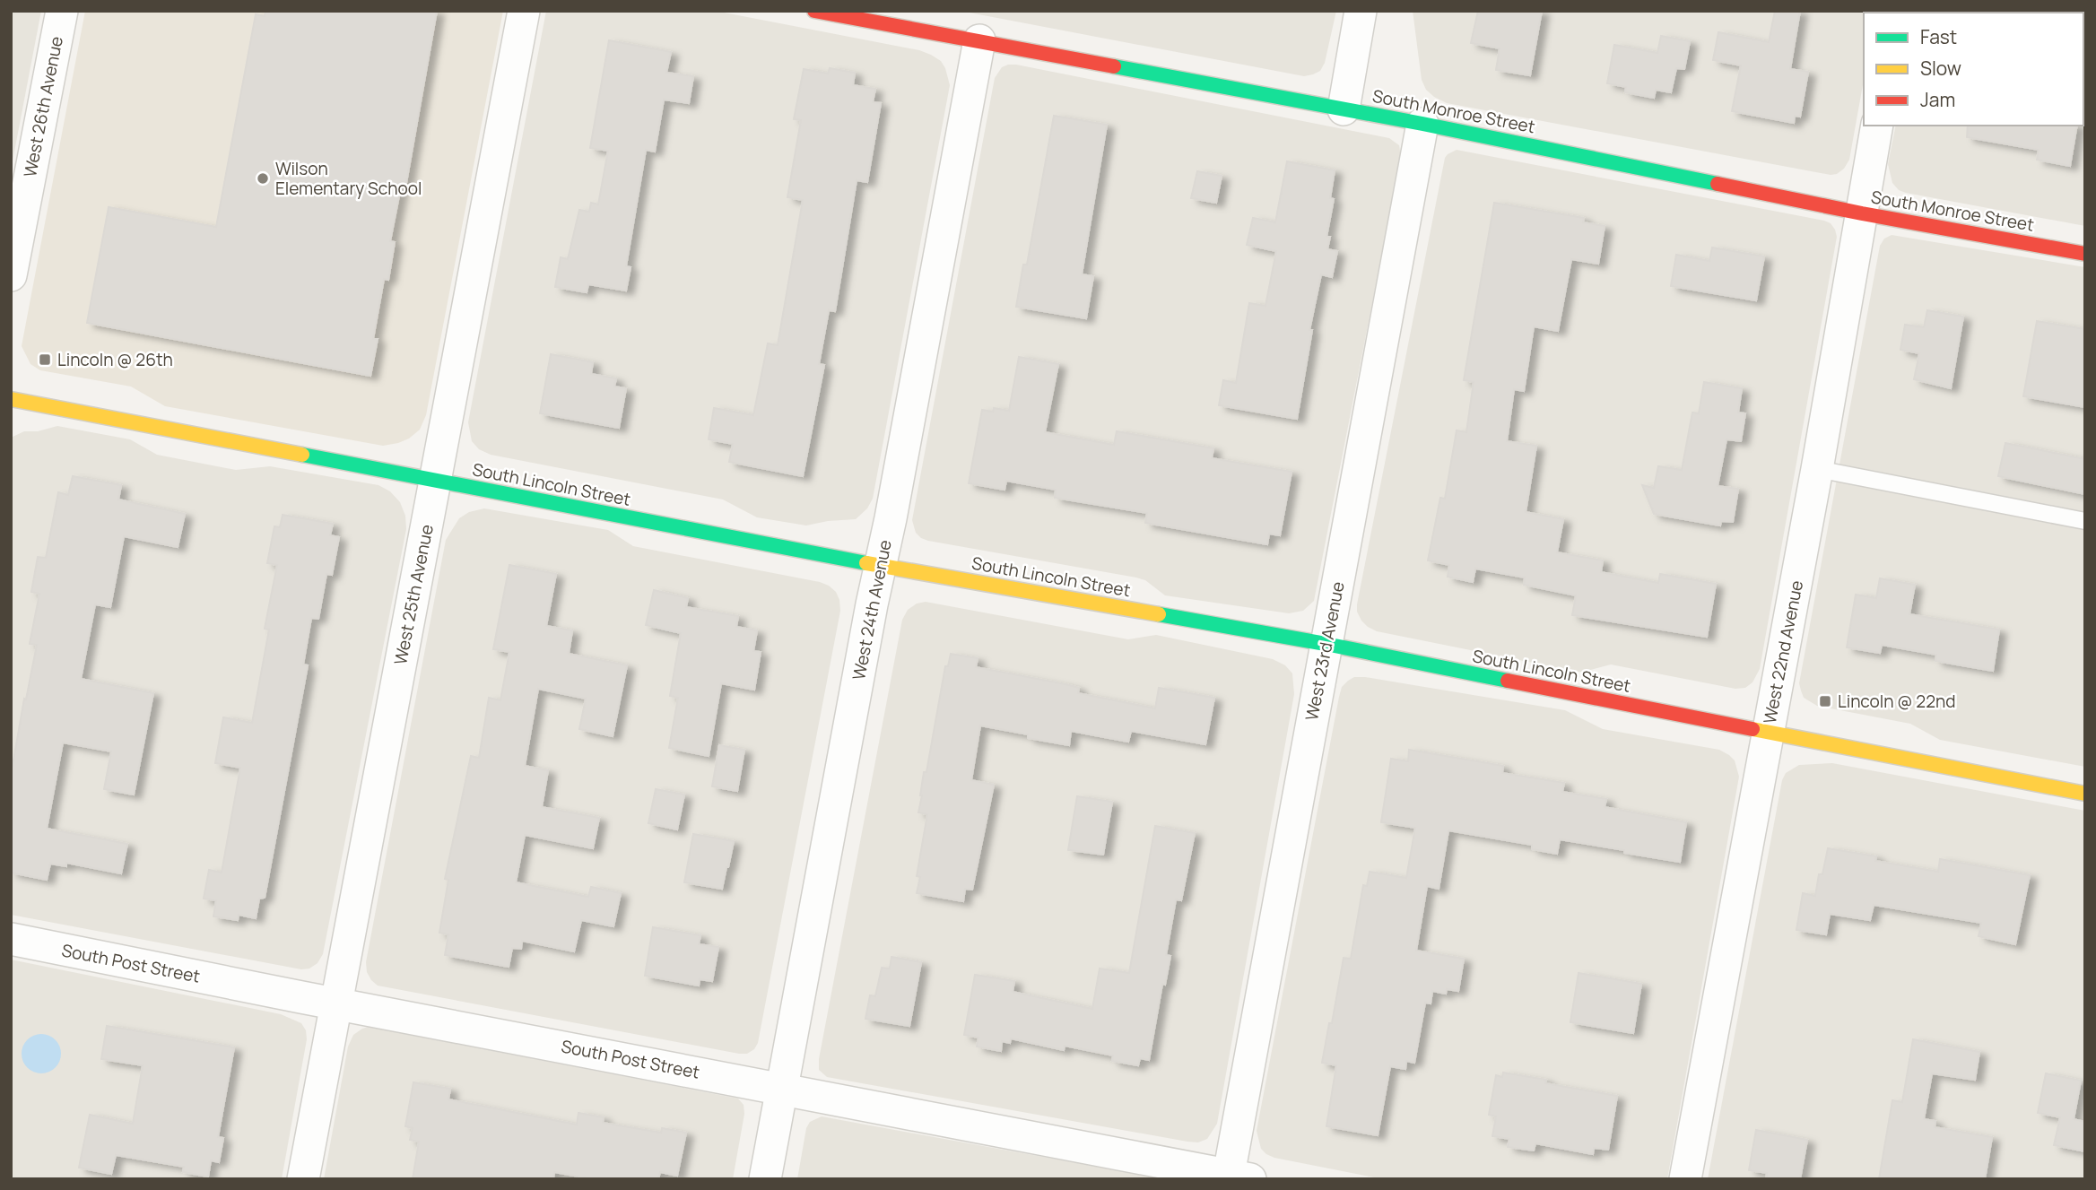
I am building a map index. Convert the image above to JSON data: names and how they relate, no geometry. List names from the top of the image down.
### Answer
{
  "streets": {
    "street": [
      "West 26th Avenue",
      "South Monroe Street",
      "South Lincoln Street",
      "West 25th Avenue",
      "West 24th Avenue",
      "West 23rd Avenue",
      "West 22nd Avenue",
      "South Post Street"
    ]
  },
  "crossings": [
    ["South Monroe Street", "West 24th Avenue"],
    ["South Monroe Street", "West 23rd Avenue"],
    ["South Monroe Street", "West 22nd Avenue"],
    ["South Lincoln Street", "West 25th Avenue"],
    ["South Lincoln Street", "West 24th Avenue"],
    ["South Lincoln Street", "West 23rd Avenue"],
    ["South Lincoln Street", "West 22nd Avenue"],
    ["West 25th Avenue", "South Post Street"],
    ["West 24th Avenue", "South Post Street"],
    ["West 23rd Avenue", "South Post Street"]
  ],
  "places": {
    "other": ["Wilson Elementary School"],
    "transit": ["Lincoln @ 26th", "Lincoln @ 22nd"]
  },
  "legend": ["Fast", "Slow", "Jam"]
}
